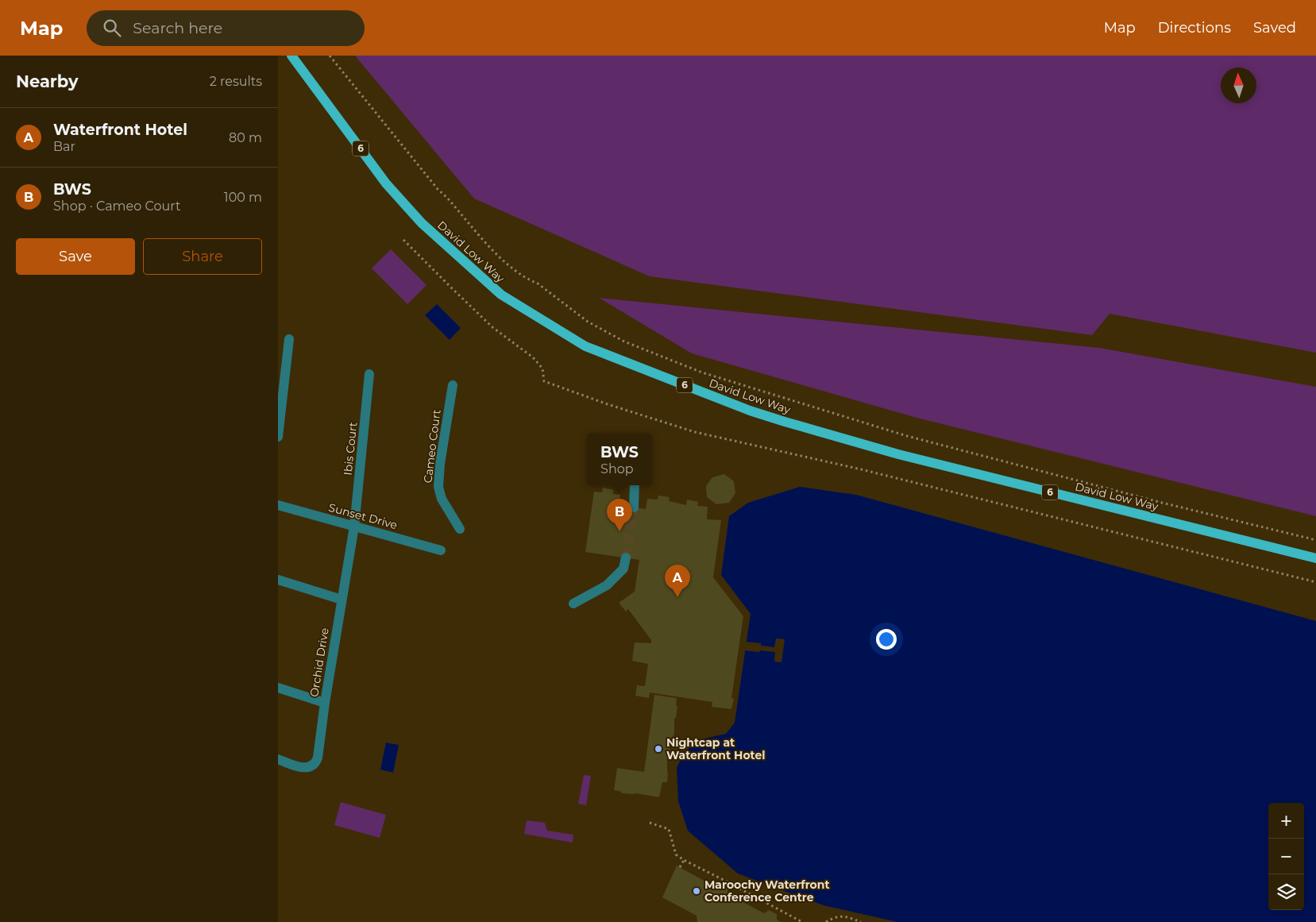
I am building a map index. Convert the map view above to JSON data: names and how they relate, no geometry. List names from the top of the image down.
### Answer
{
  "streets": {
    "main road": ["6", "David Low Way"],
    "street": [
      "Cameo Court",
      "Ibis Court",
      "Sunset Drive",
      "Orchid Drive"
    ]
  },
  "crossings": [
    ["Ibis Court", "Sunset Drive"],
    ["Ibis Court", "Orchid Drive"],
    ["Sunset Drive", "Orchid Drive"]
  ],
  "places": ["Nightcap at Waterfront Hotel", "Maroochy Waterfront Conference Centre"],
  "north": "top",
  "page": {
    "header": "Map",
    "search": "Search here",
    "nav": ["Map", "Directions", "Saved"],
    "heading": ["Nearby", "2 results"],
    "list": [
      {
        "mark": "A",
        "name": "Waterfront Hotel",
        "note": "Bar",
        "value": "80 m"
      },
      {
        "mark": "B",
        "name": "BWS",
        "note": "Shop · Cameo Court",
        "value": "100 m"
      }
    ],
    "buttons": ["Save", "Share"],
    "popup": ["BWS", "Shop"],
    "pins": ["B", "A"],
    "map_buttons": ["+", "−"]
  }
}
